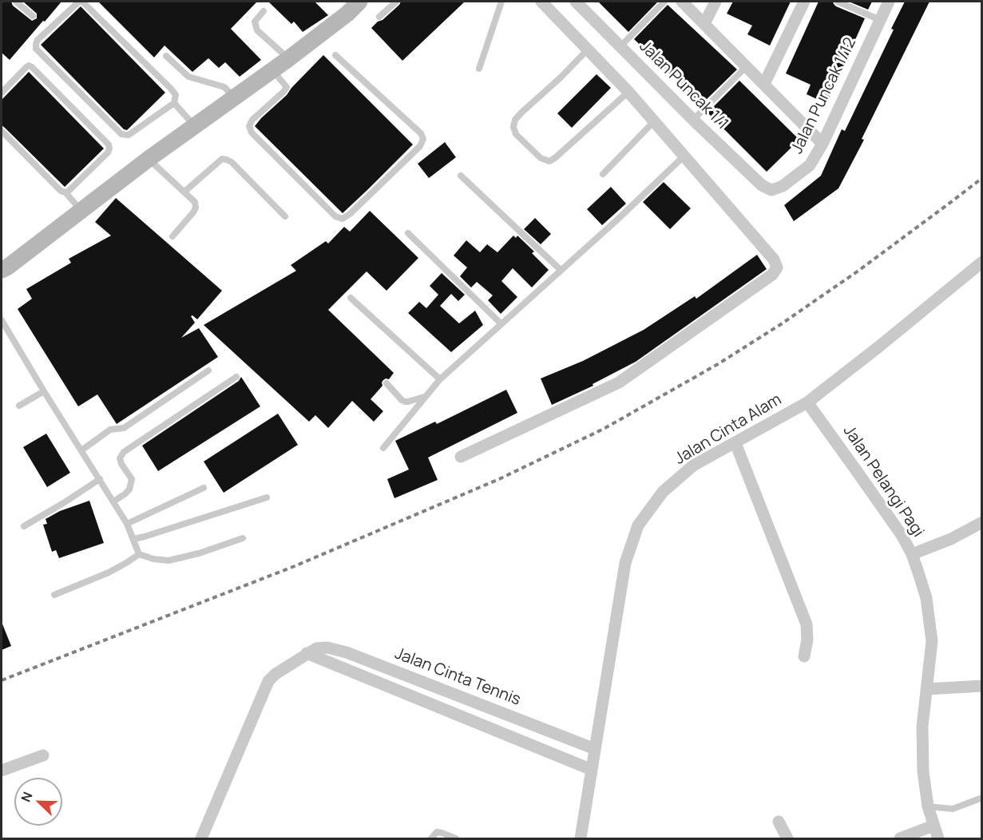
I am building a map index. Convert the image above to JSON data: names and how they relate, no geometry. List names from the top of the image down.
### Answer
{
  "streets": {
    "street": [
      "Jalan Puncak 1/1",
      "Jalan Puncak 1/12",
      "Jalan Cinta Alam",
      "Jalan Pelangi Pagi",
      "Jalan Cinta Tennis"
    ]
  },
  "crossings": [
    ["Jalan Puncak 1/1", "Jalan Puncak 1/12"],
    ["Jalan Cinta Alam", "Jalan Pelangi Pagi"],
    ["Jalan Cinta Alam", "Jalan Cinta Tennis"]
  ],
  "north": "top left"
}
